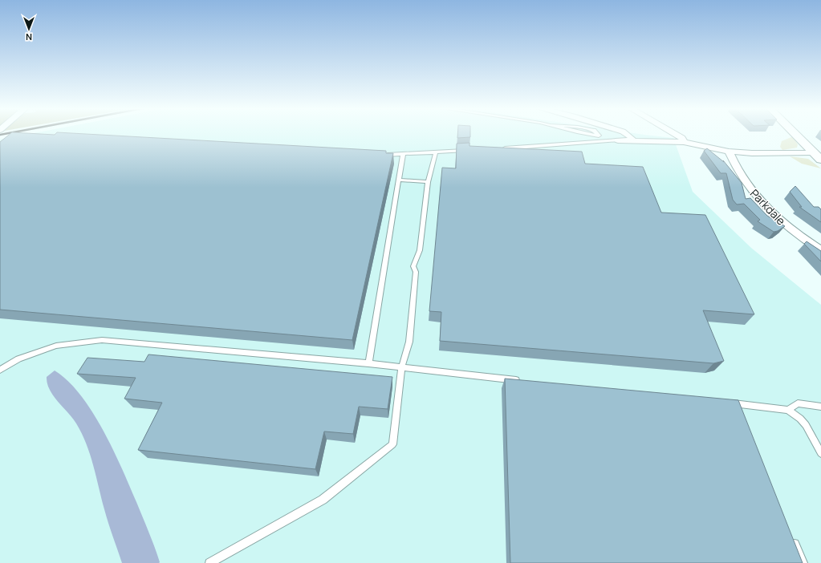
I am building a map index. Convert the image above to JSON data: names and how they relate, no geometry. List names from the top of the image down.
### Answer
{
  "streets": {
    "street": ["Parkdale"]
  },
  "north": "bottom"
}
